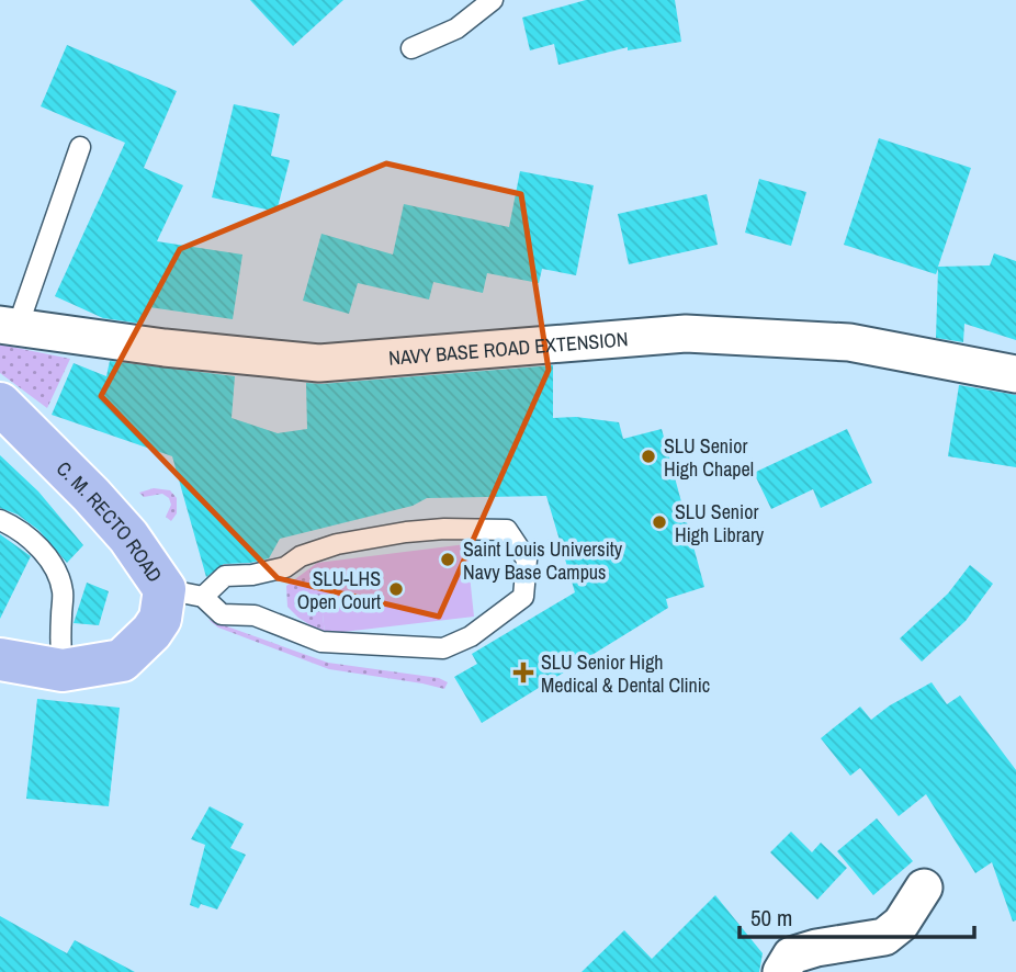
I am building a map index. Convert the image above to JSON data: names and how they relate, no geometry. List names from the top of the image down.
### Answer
{
  "streets": {
    "main road": ["C. M. RECTO ROAD"],
    "street": ["NAVY BASE ROAD EXTENSION"]
  },
  "places": {
    "other": [
      "SLU Senior High Chapel",
      "SLU Senior High Library",
      "Saint Louis University Navy Base Campus",
      "SLU-LHS Open Court"
    ],
    "health": ["SLU Senior High Medical & Dental Clinic"]
  },
  "scale_bar": "50 m"
}
